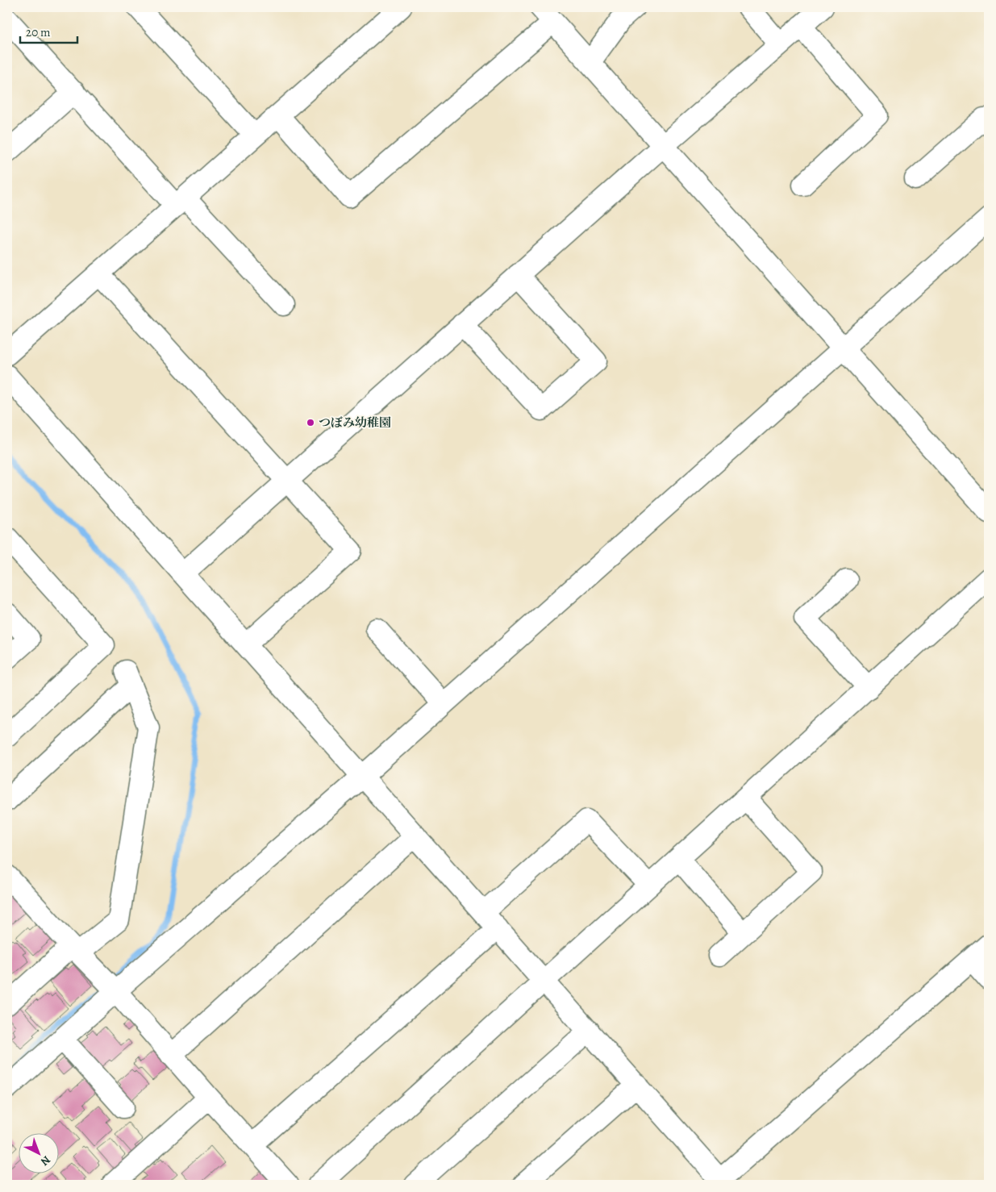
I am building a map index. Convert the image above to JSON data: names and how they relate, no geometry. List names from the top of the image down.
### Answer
{
  "places": ["つぼみ幼稚園"],
  "scale_bar": "20 m",
  "north": "bottom right"
}
